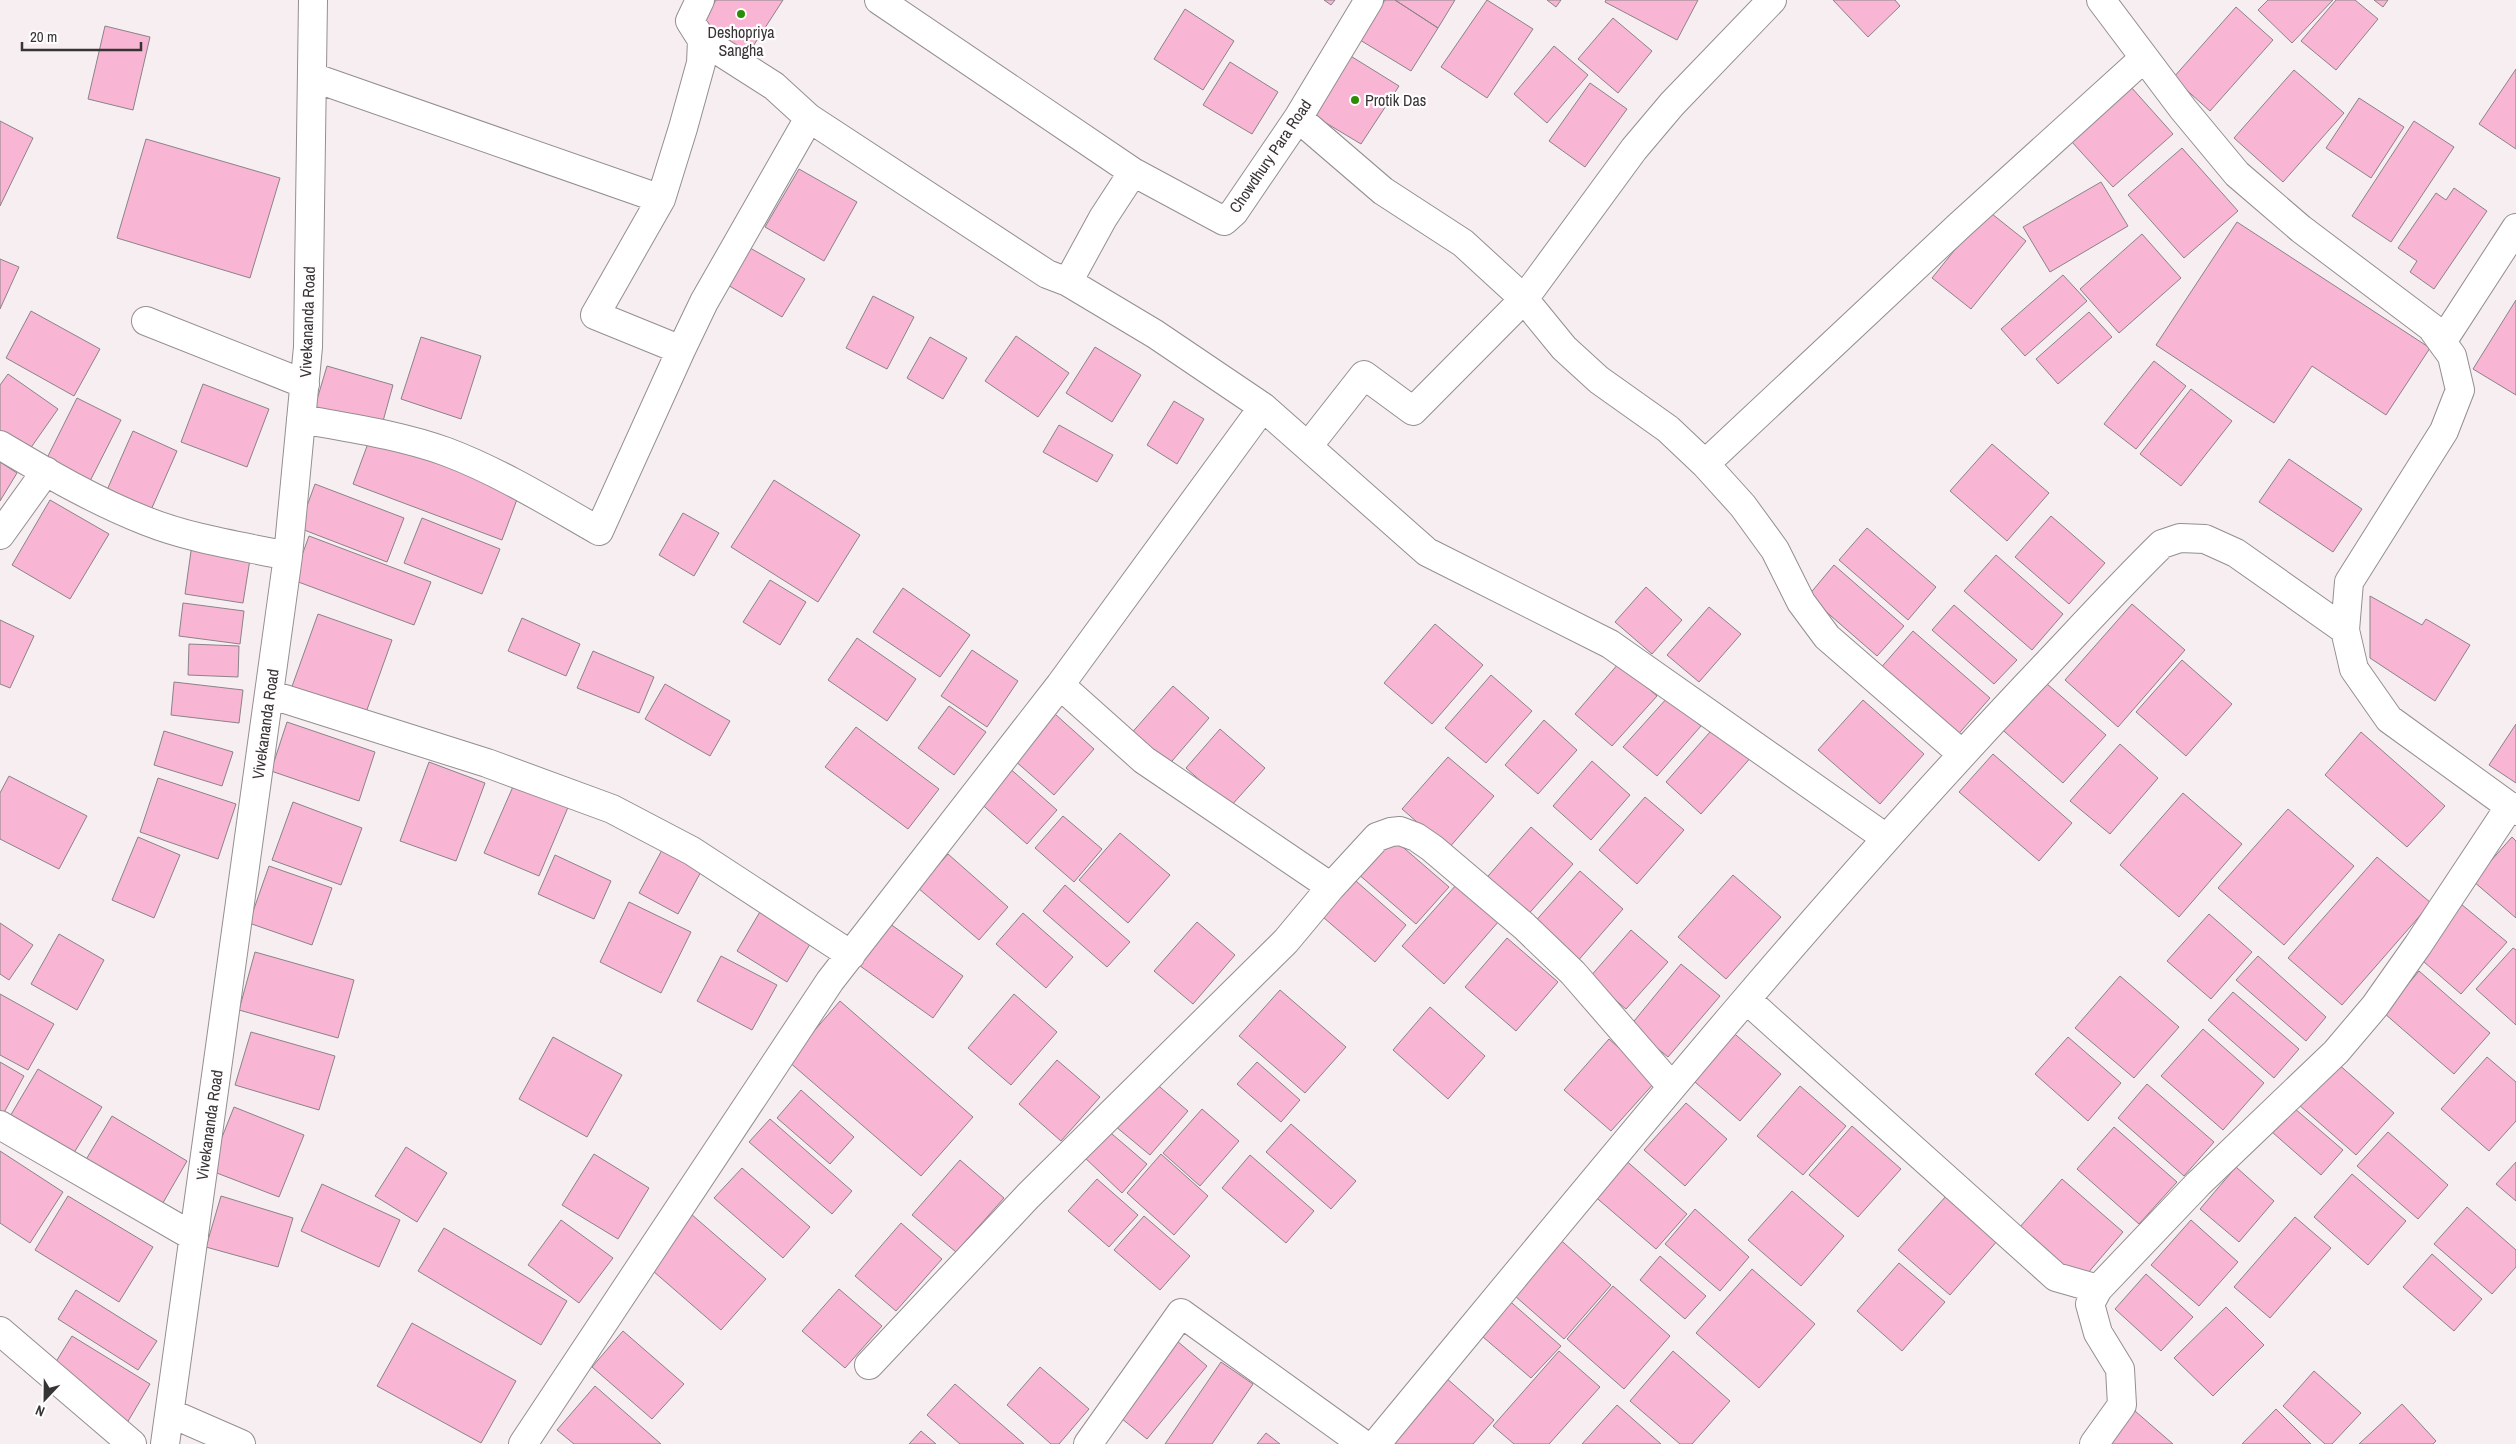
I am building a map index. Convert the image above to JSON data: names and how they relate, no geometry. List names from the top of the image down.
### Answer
{
  "streets": {
    "street": ["Chowdhury Para Road", "Vivekananda Road"]
  },
  "places": ["Deshopriya Sangha", "Protik Das"],
  "scale_bar": "20 m",
  "north": "bottom"
}
